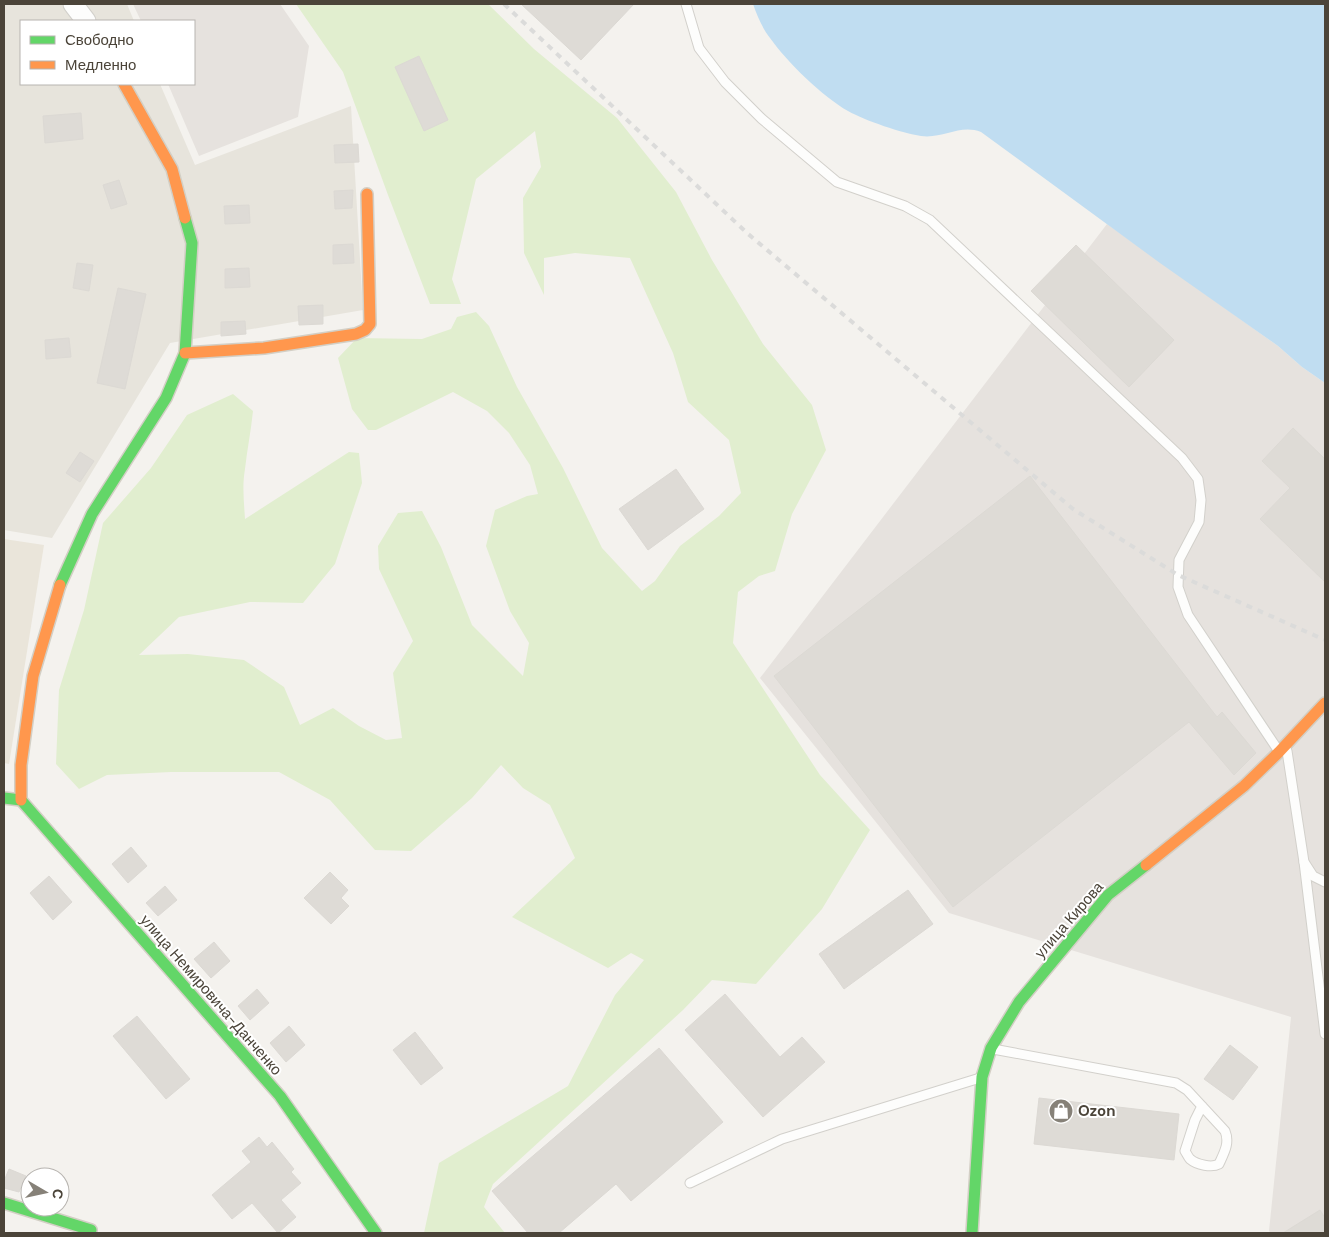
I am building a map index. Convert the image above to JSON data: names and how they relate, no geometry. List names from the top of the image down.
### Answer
{
  "streets": {
    "street": ["улица Кирова", "улица Немировича-Данченко"]
  },
  "places": {
    "shop": ["Ozon"]
  },
  "legend": ["Свободно", "Медленно"],
  "north": "right"
}
